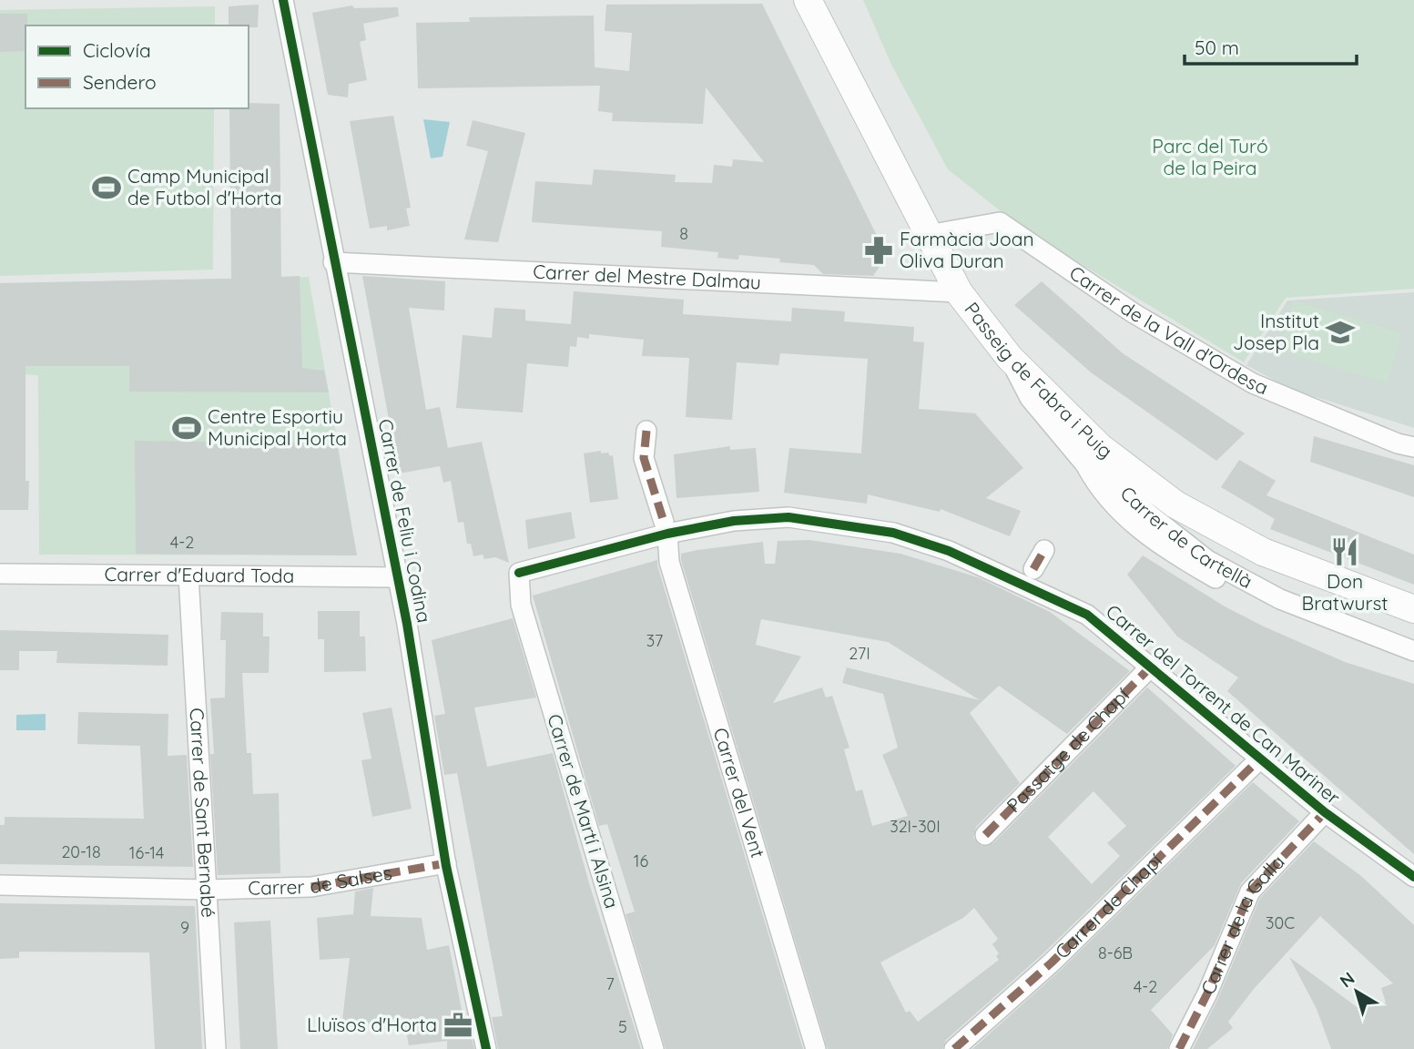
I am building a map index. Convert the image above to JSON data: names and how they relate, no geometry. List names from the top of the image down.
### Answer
{
  "streets": {
    "street": [
      "Carrer del Mestre Dalmau",
      "Carrer de la Vall d'Ordesa",
      "Passeig de Fabra i Puig",
      "Carrer de Feliu i Codina",
      "Carrer de Cartellà",
      "Carrer d'Eduard Toda",
      "Carrer del Torrent de Can Mariner",
      "Passatge de Chapí",
      "Carrer del Vent",
      "Carrer de Martí i Alsina",
      "Carrer de Sant Bernabé",
      "Carrer de Salses",
      "Carrer de Chapí",
      "Carrer de la Galla"
    ]
  },
  "crossings": [
    ["Carrer del Mestre Dalmau", "Passeig de Fabra i Puig"],
    ["Carrer del Mestre Dalmau", "Carrer de Feliu i Codina"],
    ["Carrer de la Vall d'Ordesa", "Passeig de Fabra i Puig"],
    ["Passeig de Fabra i Puig", "Carrer de Cartellà"],
    ["Carrer de Feliu i Codina", "Carrer d'Eduard Toda"],
    ["Carrer de Feliu i Codina", "Carrer de Salses"],
    ["Carrer d'Eduard Toda", "Carrer de Sant Bernabé"],
    ["Carrer del Torrent de Can Mariner", "Passatge de Chapí"],
    ["Carrer del Torrent de Can Mariner", "Carrer del Vent"],
    ["Carrer del Torrent de Can Mariner", "Carrer de Martí i Alsina"],
    ["Carrer del Torrent de Can Mariner", "Carrer de Chapí"],
    ["Carrer del Torrent de Can Mariner", "Carrer de la Galla"],
    ["Carrer de Sant Bernabé", "Carrer de Salses"]
  ],
  "parks": ["Parc del Turó de la Peira"],
  "places": {
    "sports": ["Camp Municipal de Futbol d'Horta", "Centre Esportiu Municipal Horta"],
    "pharmacy": ["Farmàcia Joan Oliva Duran"],
    "school or university": ["Institut Josep Pla"],
    "restaurant": ["Don Bratwurst"],
    "office": ["Lluïsos d'Horta"]
  },
  "house_numbers": [
    "8",
    "4-2",
    "37",
    "27I",
    "32I-30I",
    "20-18",
    "16-14",
    "16",
    "30C",
    "9",
    "8-6B",
    "7",
    "4-2",
    "5"
  ],
  "legend": ["Ciclovía", "Sendero"],
  "scale_bar": "50 m",
  "north": "top left"
}
